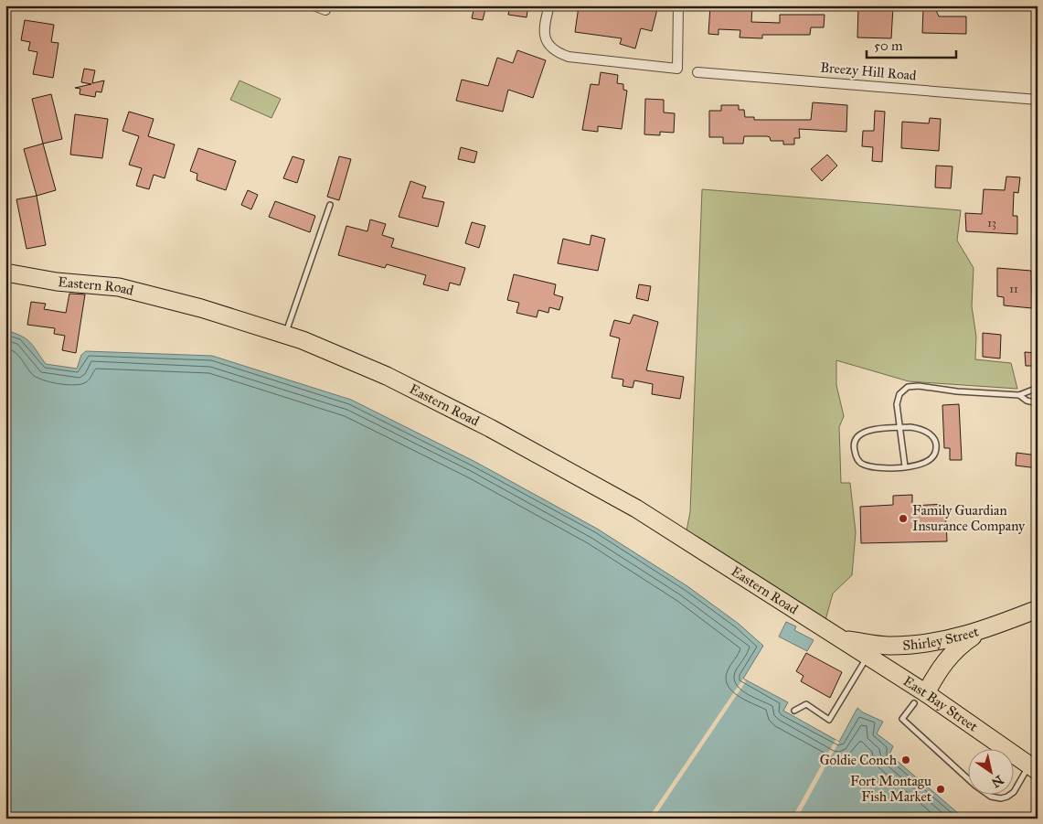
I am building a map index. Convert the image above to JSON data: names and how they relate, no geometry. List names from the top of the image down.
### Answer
{
  "streets": {
    "highway": ["Eastern Road", "Shirley Street", "East Bay Street"],
    "street": ["Breezy Hill Road"]
  },
  "crossings": [
    ["Eastern Road", "Shirley Street"],
    ["Eastern Road", "East Bay Street"],
    ["Shirley Street", "East Bay Street"]
  ],
  "places": ["Family Guardian Insurance Company", "Goldie Conch", "Fort Montagu Fish Market"],
  "house_numbers": ["13", "11"],
  "scale_bar": "50 m",
  "north": "bottom right"
}
